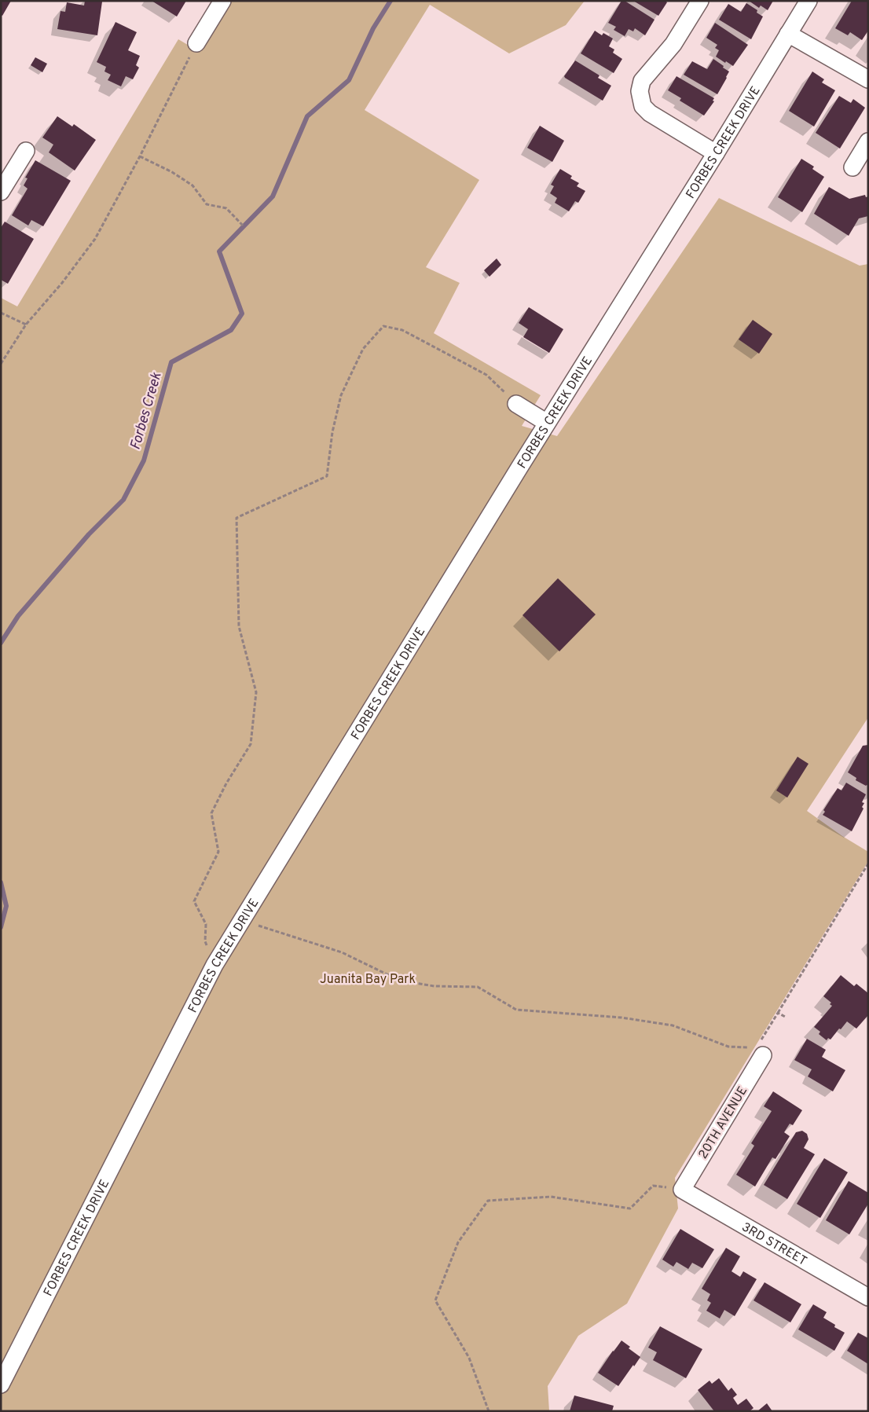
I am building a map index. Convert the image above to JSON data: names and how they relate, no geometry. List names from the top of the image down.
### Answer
{
  "streets": {
    "street": ["FORBES CREEK DRIVE", "20TH AVENUE", "3RD STREET"]
  },
  "crossings": [
    ["20TH AVENUE", "3RD STREET"]
  ],
  "water": ["Forbes Creek"],
  "parks": ["Juanita Bay Park"]
}
